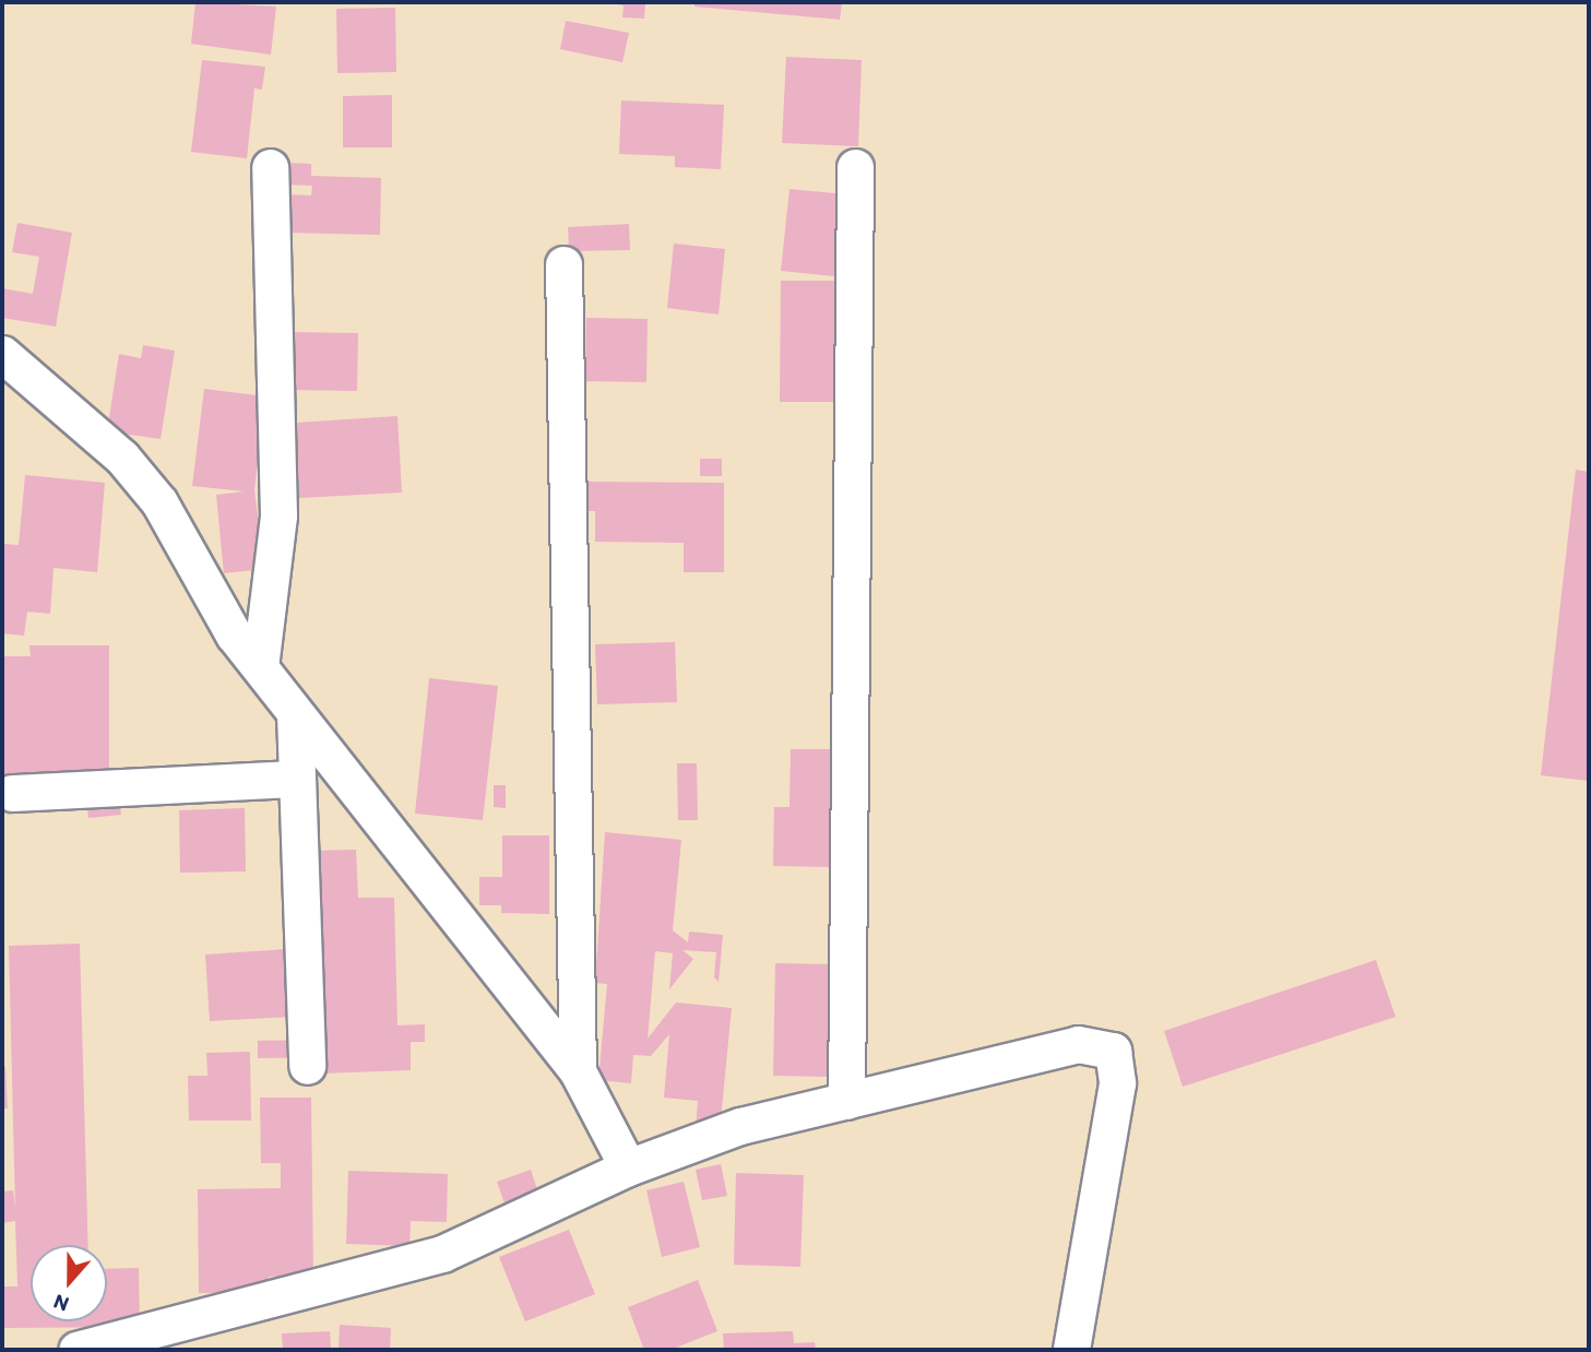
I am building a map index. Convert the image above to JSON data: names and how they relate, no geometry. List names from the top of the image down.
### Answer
{
  "north": "bottom"
}
